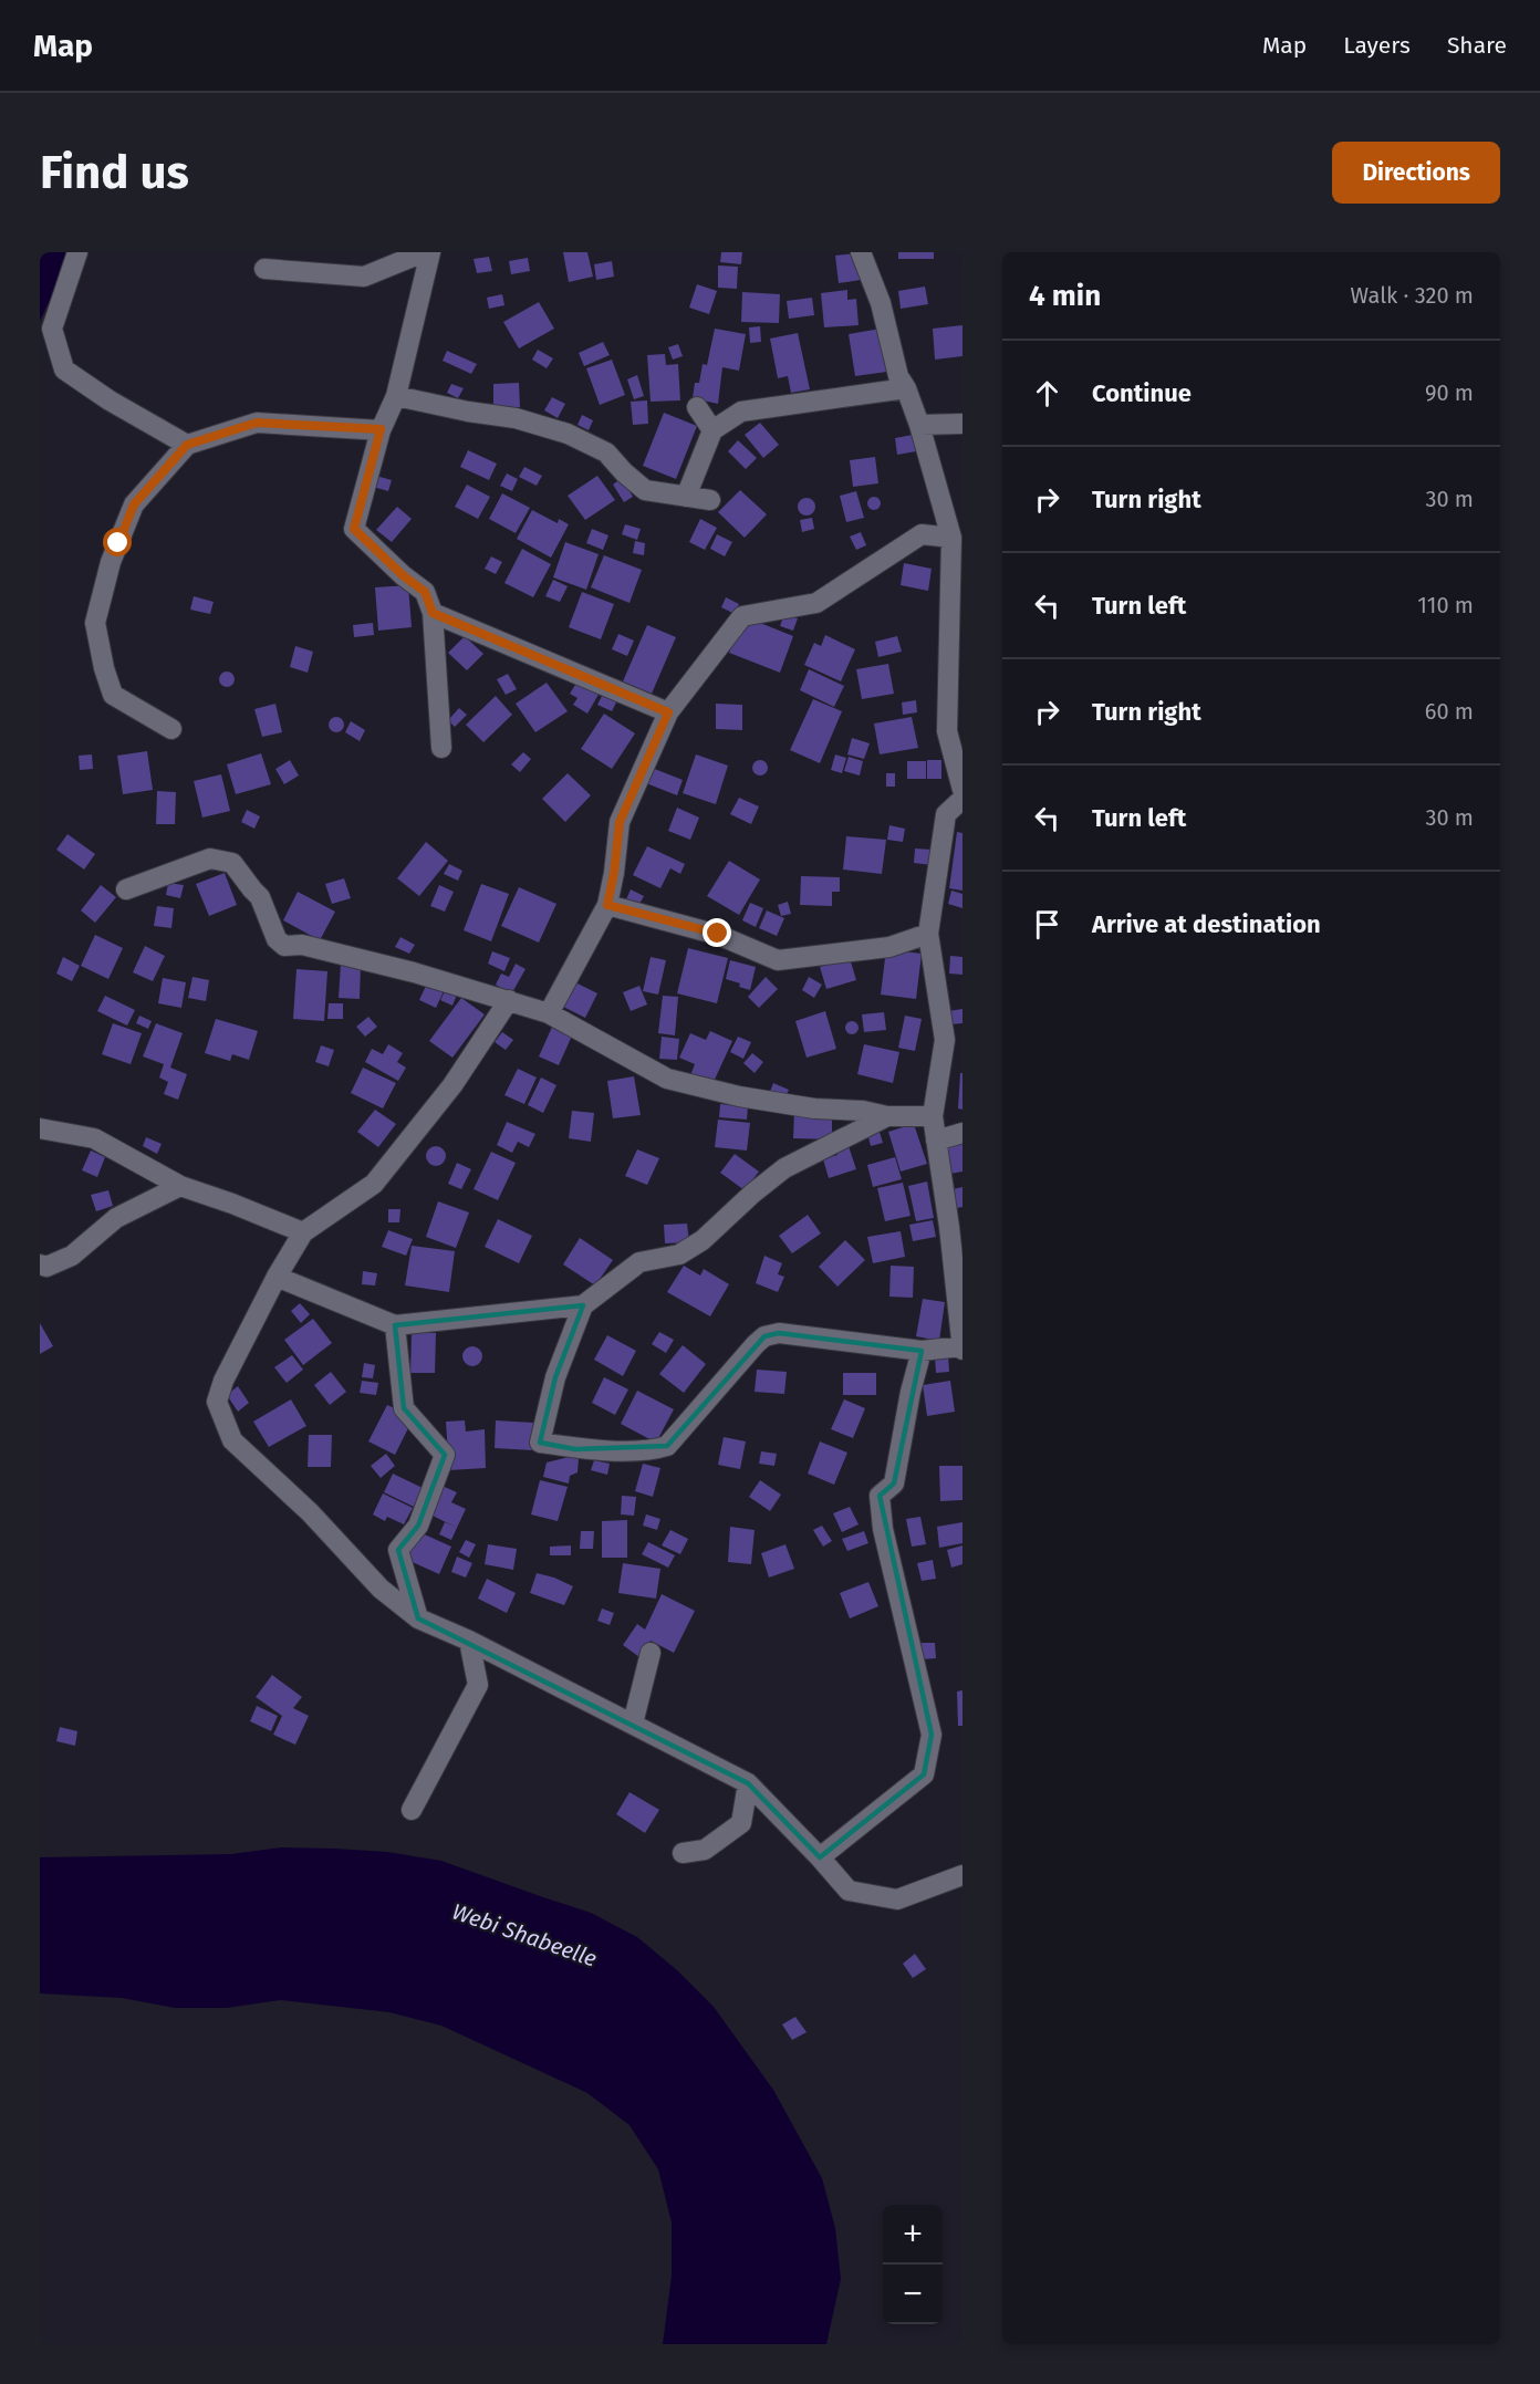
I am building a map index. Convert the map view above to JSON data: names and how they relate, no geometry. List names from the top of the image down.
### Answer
{
  "water": ["Webi Shabeelle"],
  "page": {
    "header": "Map",
    "nav": ["Map", "Layers", "Share"],
    "buttons": "Directions",
    "title": "Find us",
    "heading": ["4 min", "Walk · 320 m"],
    "list": [
      ["Continue", "90 m"],
      ["Turn right", "30 m"],
      ["Turn left", "110 m"],
      ["Turn right", "60 m"],
      ["Turn left", "30 m"],
      "Arrive at destination"
    ],
    "map_buttons": ["+", "−"]
  }
}
